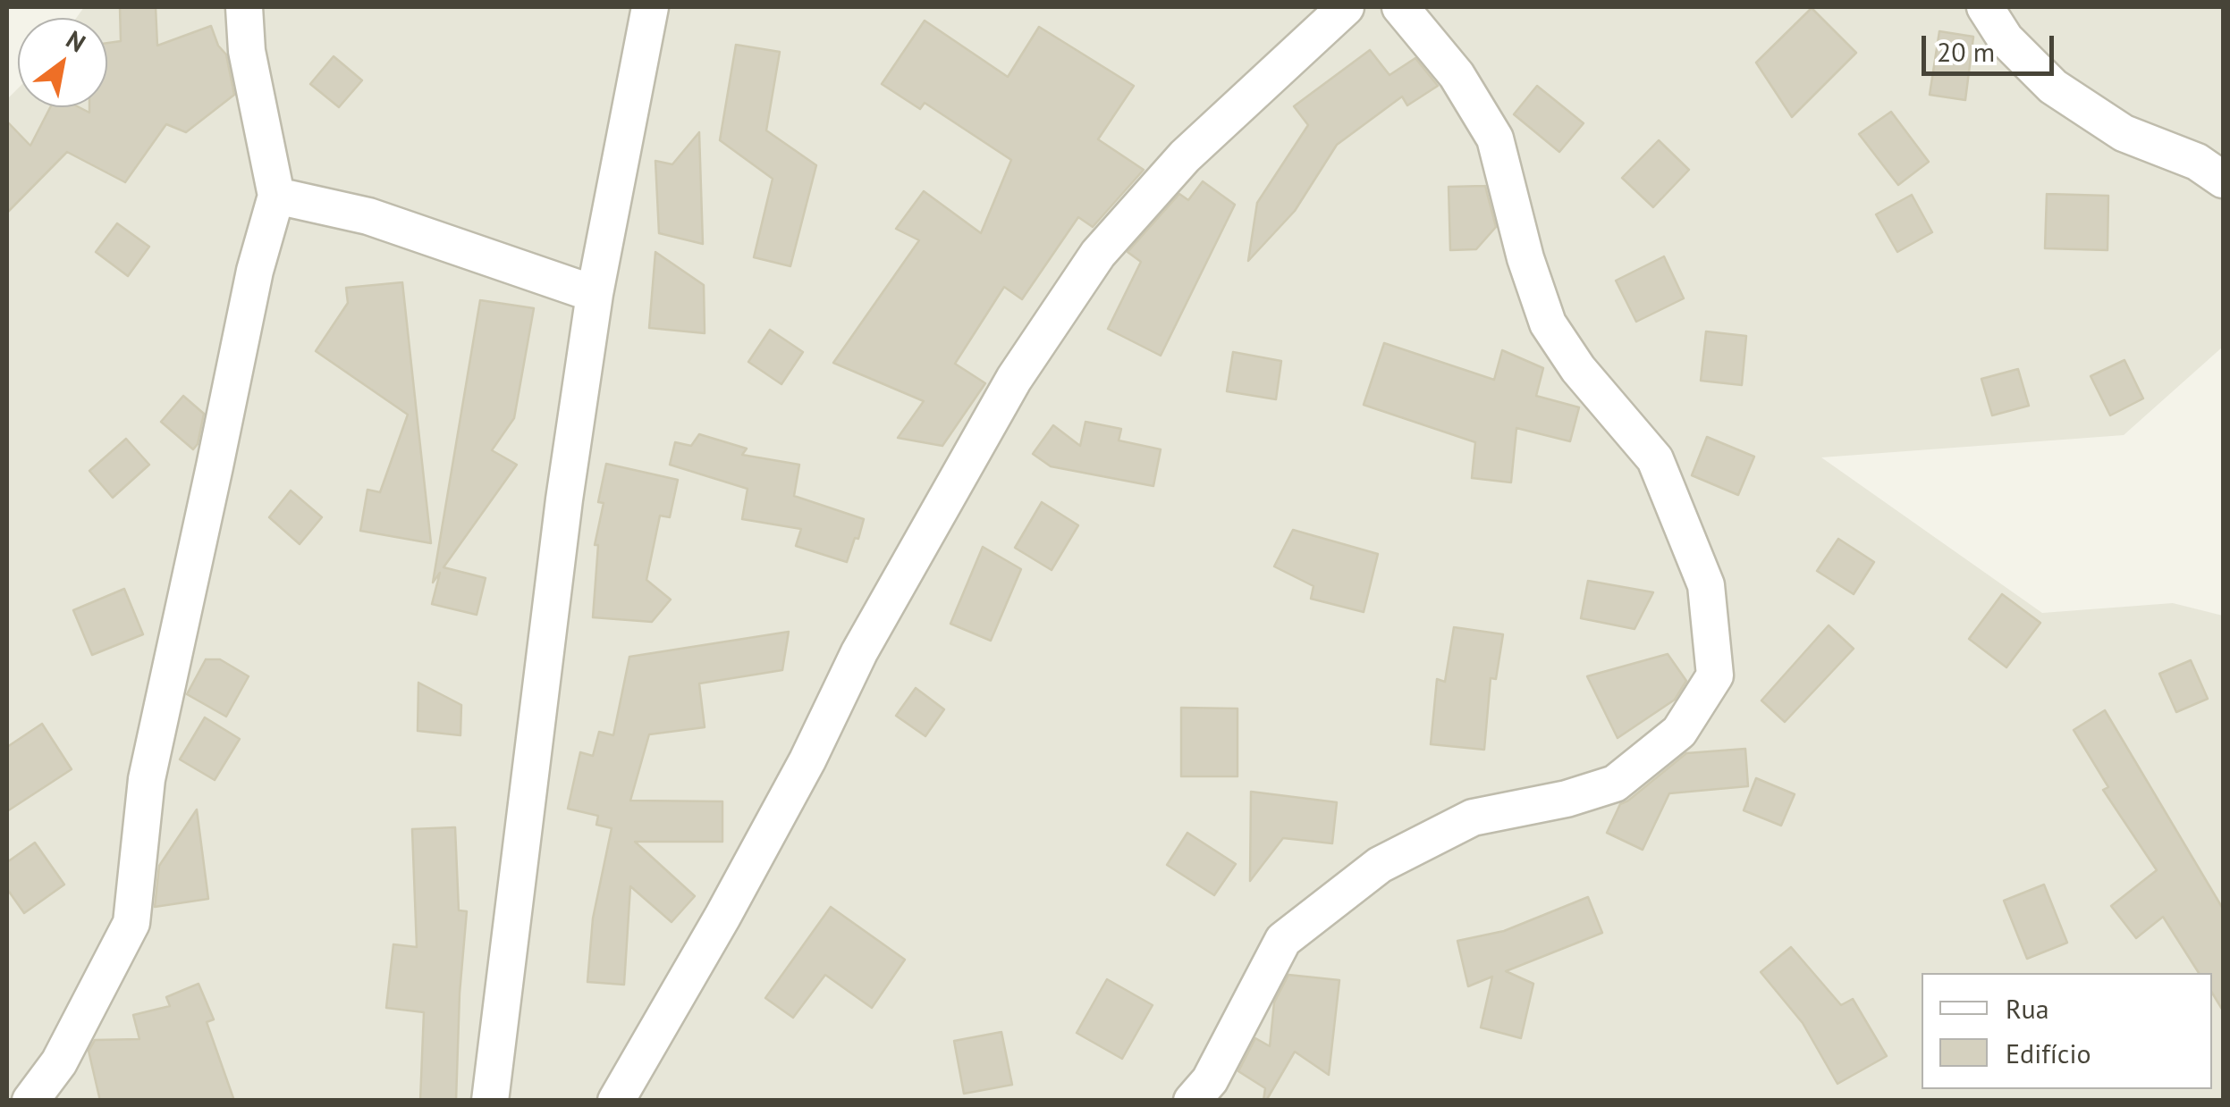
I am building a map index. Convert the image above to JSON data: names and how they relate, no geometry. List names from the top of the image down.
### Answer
{
  "legend": ["Rua", "Edifício"],
  "scale_bar": "20 m",
  "north": "top right"
}
